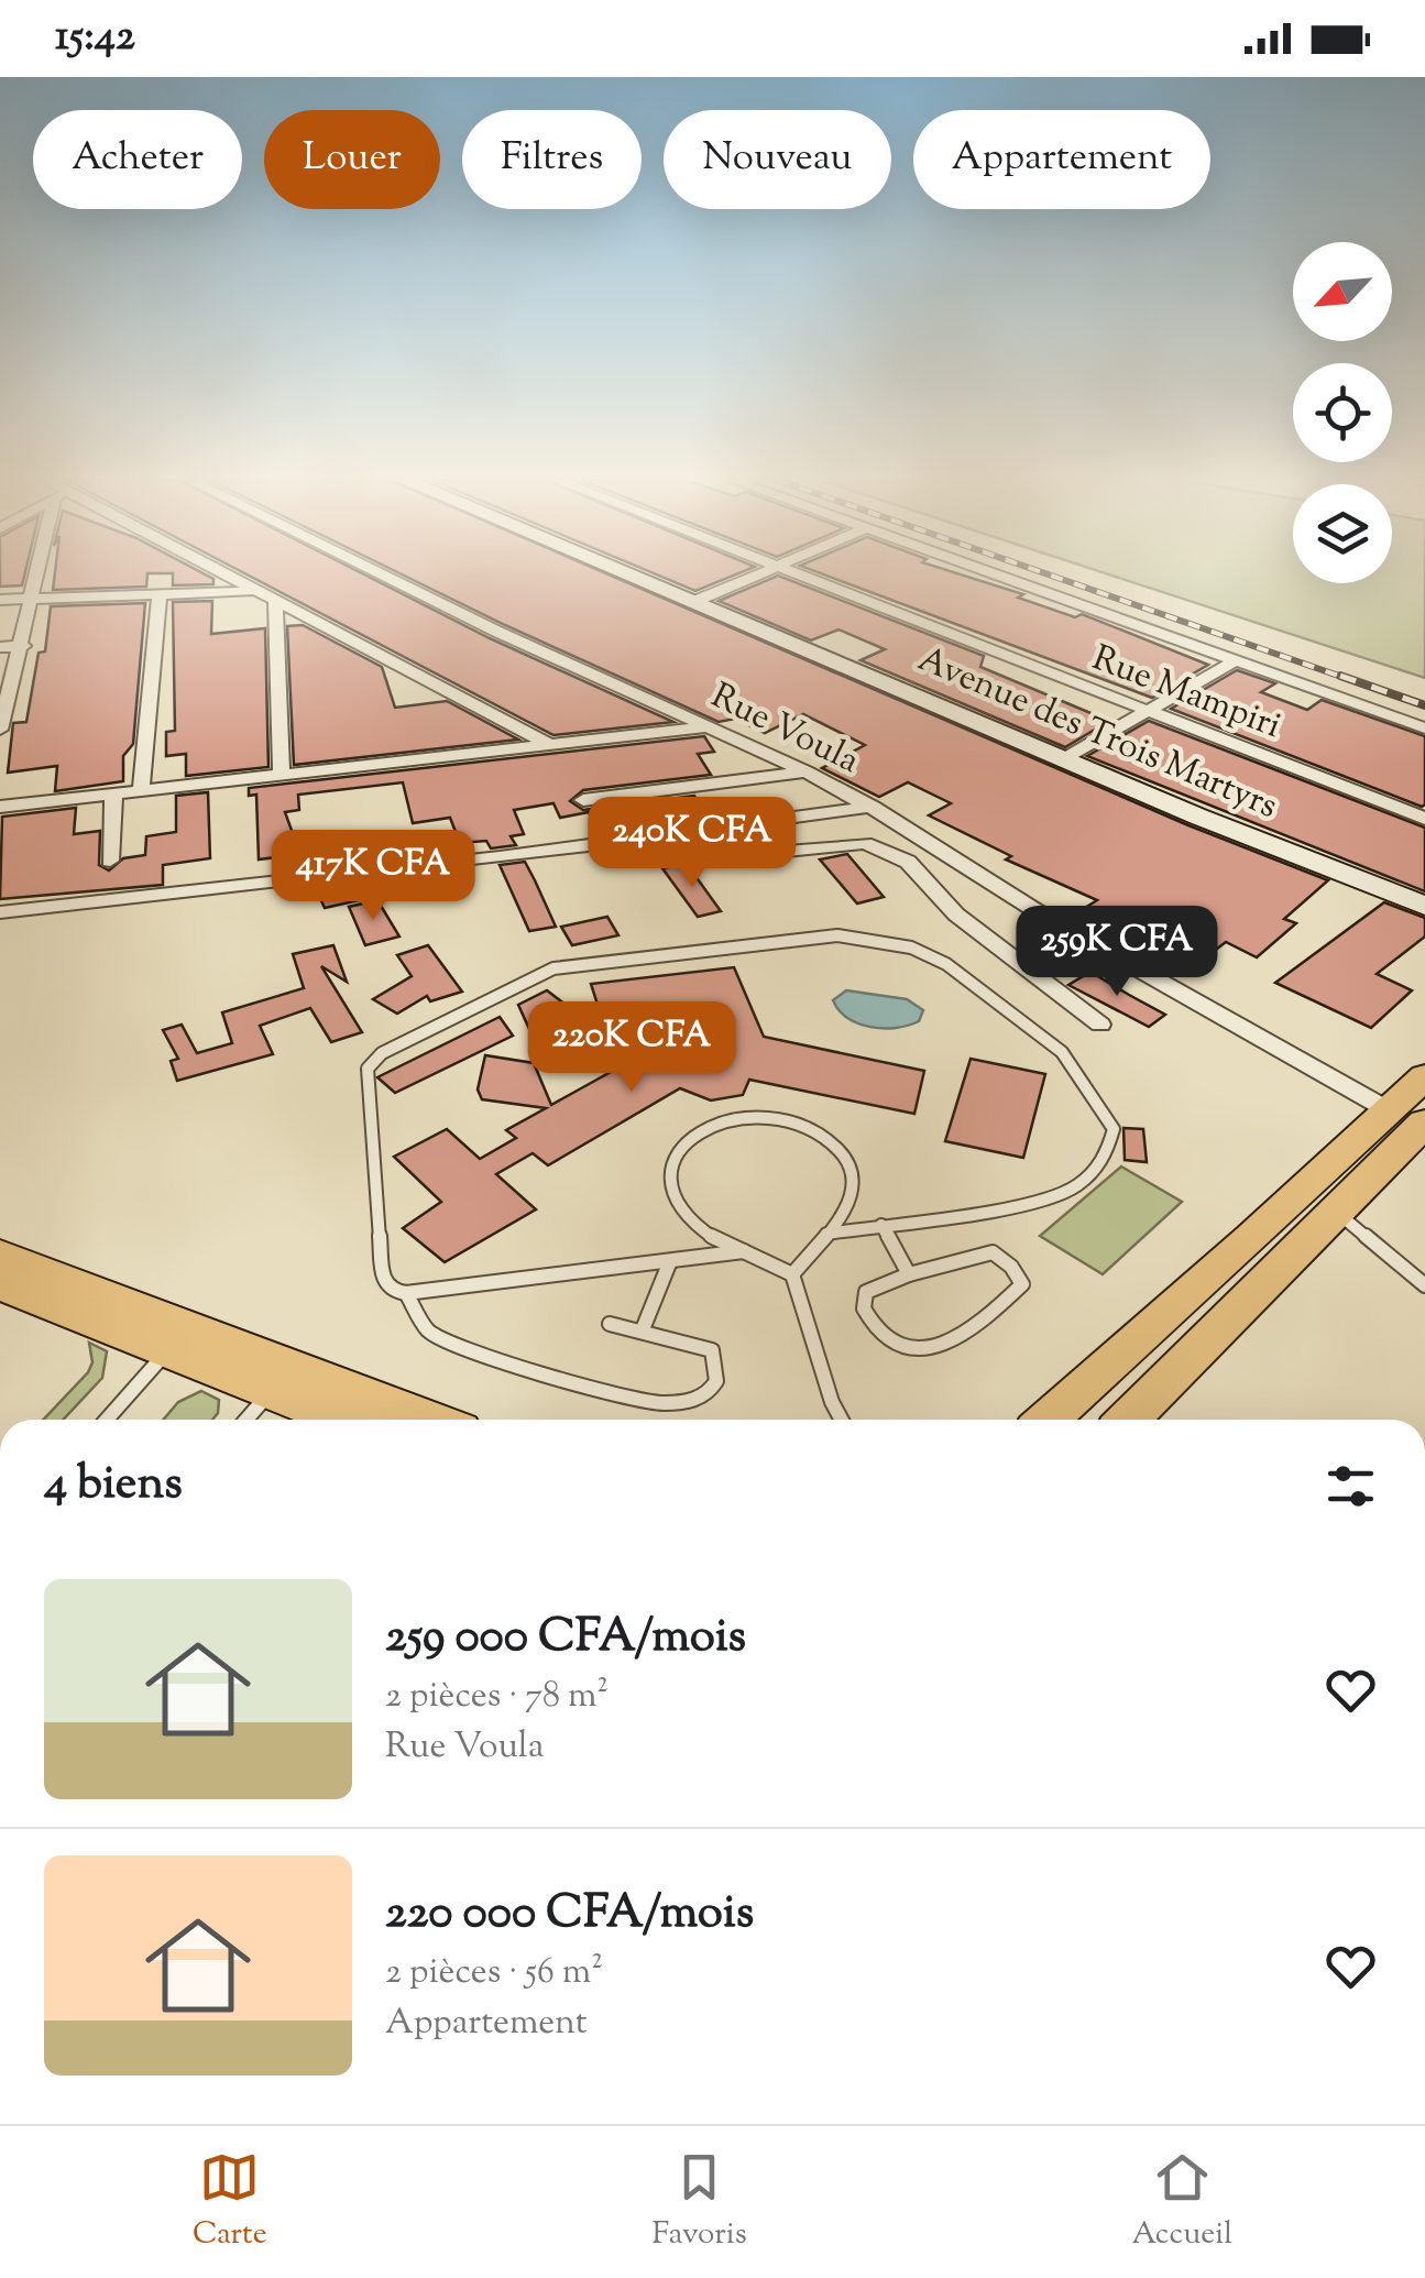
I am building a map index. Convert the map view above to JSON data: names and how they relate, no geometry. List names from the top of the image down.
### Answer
{
  "streets": {
    "main road": ["Avenue des Trois Martyrs"],
    "street": ["Rue Mampiri", "Rue Voula"]
  },
  "north": "bottom left",
  "page": {
    "status": "15:42",
    "chip": [
      "Acheter",
      "Louer",
      "Filtres",
      "Nouveau",
      "Appartement"
    ],
    "price": [
      "240K CFA",
      "417K CFA",
      "259K CFA",
      "220K CFA"
    ],
    "heading": "4 biens",
    "list": [
      {
        "name": "259 000 CFA/mois",
        "note": "2 pièces · 78 m² · Rue Voula"
      },
      {
        "name": "220 000 CFA/mois",
        "note": "2 pièces · 56 m² · Appartement"
      }
    ],
    "tabs": ["Carte", "Favoris", "Accueil"]
  }
}
